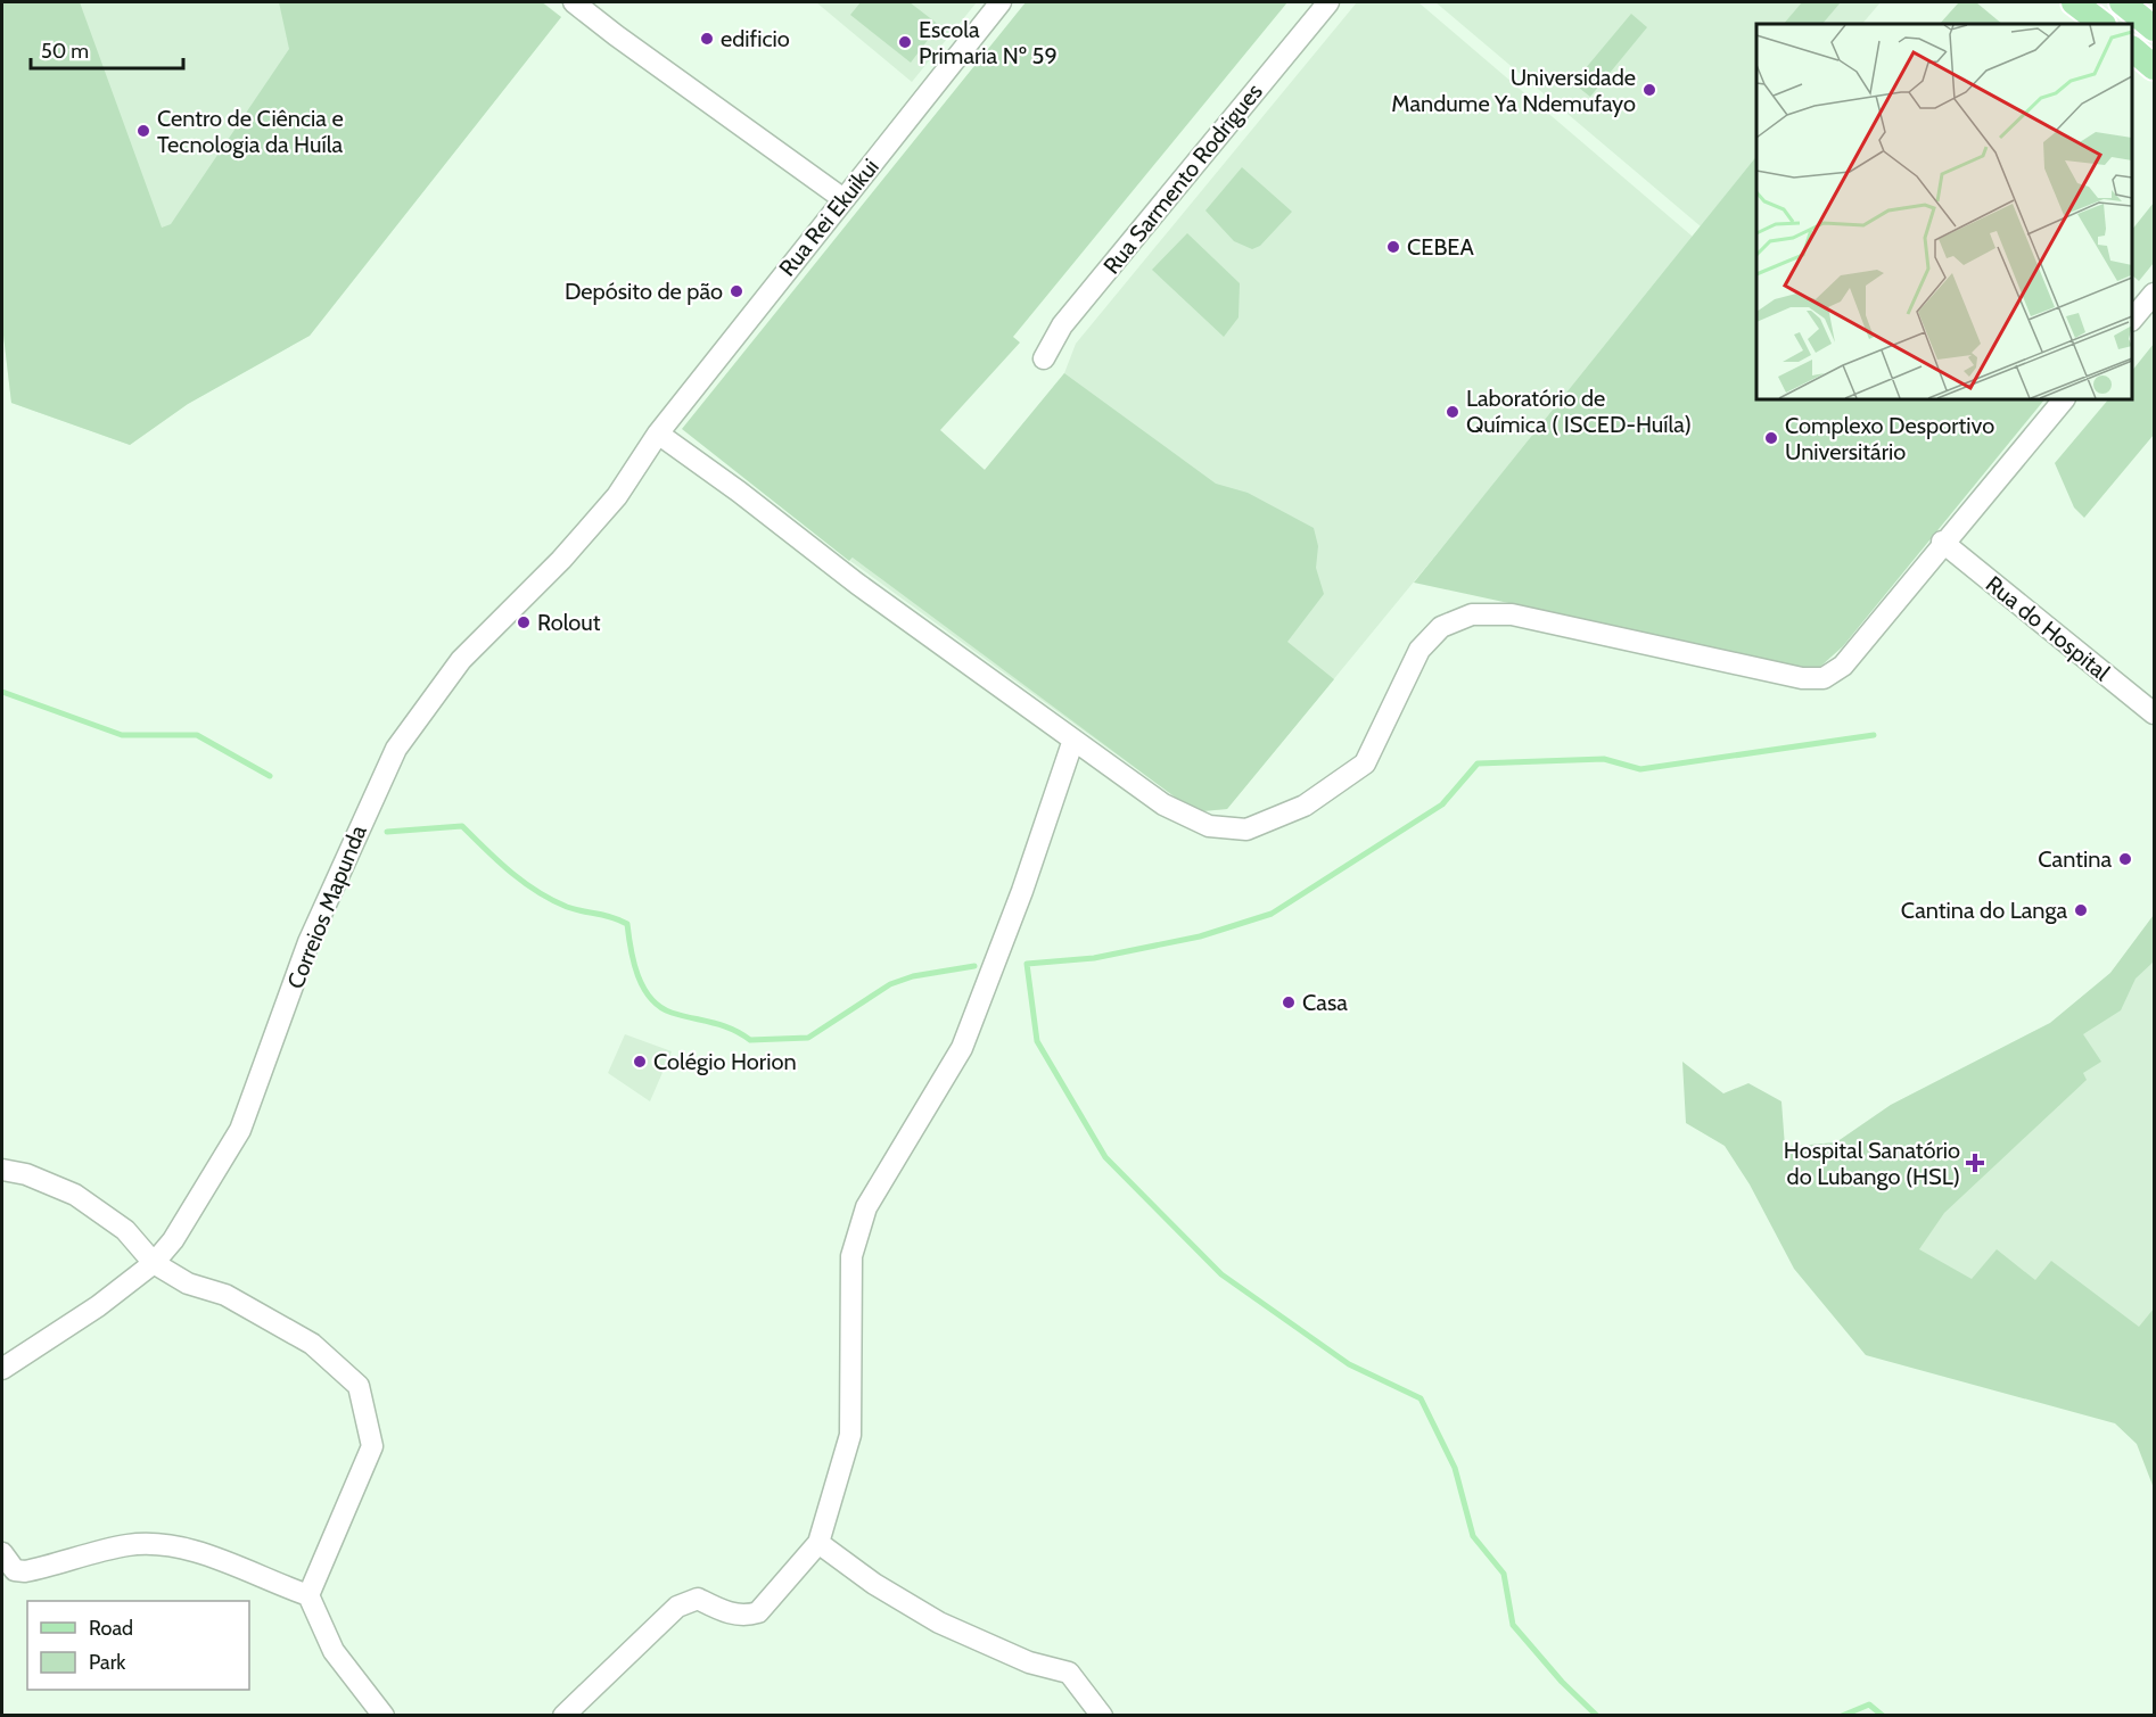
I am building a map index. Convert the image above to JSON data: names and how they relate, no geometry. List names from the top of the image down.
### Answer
{
  "streets": {
    "street": [
      "Rua Sarmento Rodrigues",
      "Rua Rei Ekuikui",
      "Rua do Hospital",
      "Correios Mapunda"
    ]
  },
  "crossings": [
    ["Rua Rei Ekuikui", "Correios Mapunda"]
  ],
  "places": {
    "other": [
      "edificio",
      "Escola Primaria Nº 59",
      "Universidade Mandume Ya Ndemufayo",
      "Centro de Ciência e Tecnologia da Huíla",
      "CEBEA",
      "Depósito de pão",
      "Laboratório de Química ( ISCED-Huíla)",
      "Complexo Desportivo Universitário",
      "Rolout",
      "Cantina",
      "Cantina do Langa",
      "Casa",
      "Colégio Horion"
    ],
    "health": ["Hospital Sanatório do Lubango (HSL)"]
  },
  "legend": ["Road", "Park"],
  "scale_bar": "50 m"
}
